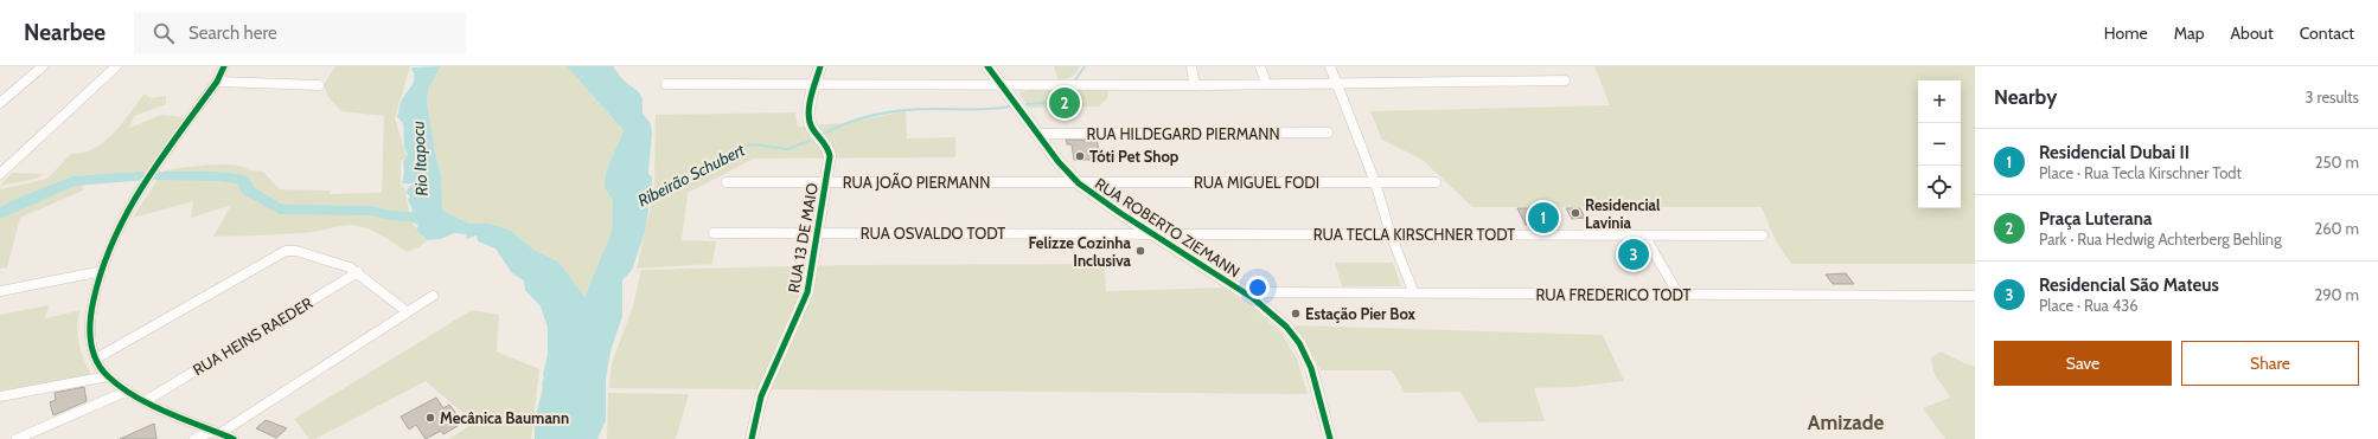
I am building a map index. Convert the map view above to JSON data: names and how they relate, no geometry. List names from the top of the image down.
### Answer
{
  "streets": {
    "main road": ["RUA ROBERTO ZIEMANN", "RUA 13 DE MAIO"],
    "street": [
      "RUA HILDEGARD PIERMANN",
      "RUA JOÃO PIERMANN",
      "RUA MIGUEL FODI",
      "RUA OSVALDO TODT",
      "RUA TECLA KIRSCHNER TODT",
      "RUA FREDERICO TODT",
      "RUA HEINS RAEDER"
    ]
  },
  "crossings": [
    ["RUA HILDEGARD PIERMANN", "RUA ROBERTO ZIEMANN"],
    ["RUA JOÃO PIERMANN", "RUA MIGUEL FODI"],
    ["RUA JOÃO PIERMANN", "RUA ROBERTO ZIEMANN"],
    ["RUA JOÃO PIERMANN", "RUA 13 DE MAIO"],
    ["RUA MIGUEL FODI", "RUA ROBERTO ZIEMANN"],
    ["RUA ROBERTO ZIEMANN", "RUA OSVALDO TODT"],
    ["RUA ROBERTO ZIEMANN", "RUA TECLA KIRSCHNER TODT"],
    ["RUA ROBERTO ZIEMANN", "RUA FREDERICO TODT"],
    ["RUA OSVALDO TODT", "RUA TECLA KIRSCHNER TODT"],
    ["RUA OSVALDO TODT", "RUA 13 DE MAIO"]
  ],
  "districts": ["Amizade"],
  "water": ["Rio Itapocu", "Ribeirão Schubert"],
  "places": [
    "Tóti Pet Shop",
    "Residencial Lavinia",
    "Felizze Cozinha Inclusiva",
    "Estação Pier Box",
    "Mecânica Baumann"
  ],
  "page": {
    "header": "Nearbee",
    "search": "Search here",
    "nav": [
      "Home",
      "Map",
      "About",
      "Contact"
    ],
    "heading": ["Nearby", "3 results"],
    "map_buttons": ["+", "−"],
    "pins": ["2", "1", "3"],
    "list": [
      {
        "mark": "1",
        "name": "Residencial Dubai II",
        "note": "Place · Rua Tecla Kirschner Todt",
        "value": "250 m"
      },
      {
        "mark": "2",
        "name": "Praça Luterana",
        "note": "Park · Rua Hedwig Achterberg Behling",
        "value": "260 m"
      },
      {
        "mark": "3",
        "name": "Residencial São Mateus",
        "note": "Place · Rua 436",
        "value": "290 m"
      }
    ],
    "buttons": ["Save", "Share"]
  }
}
